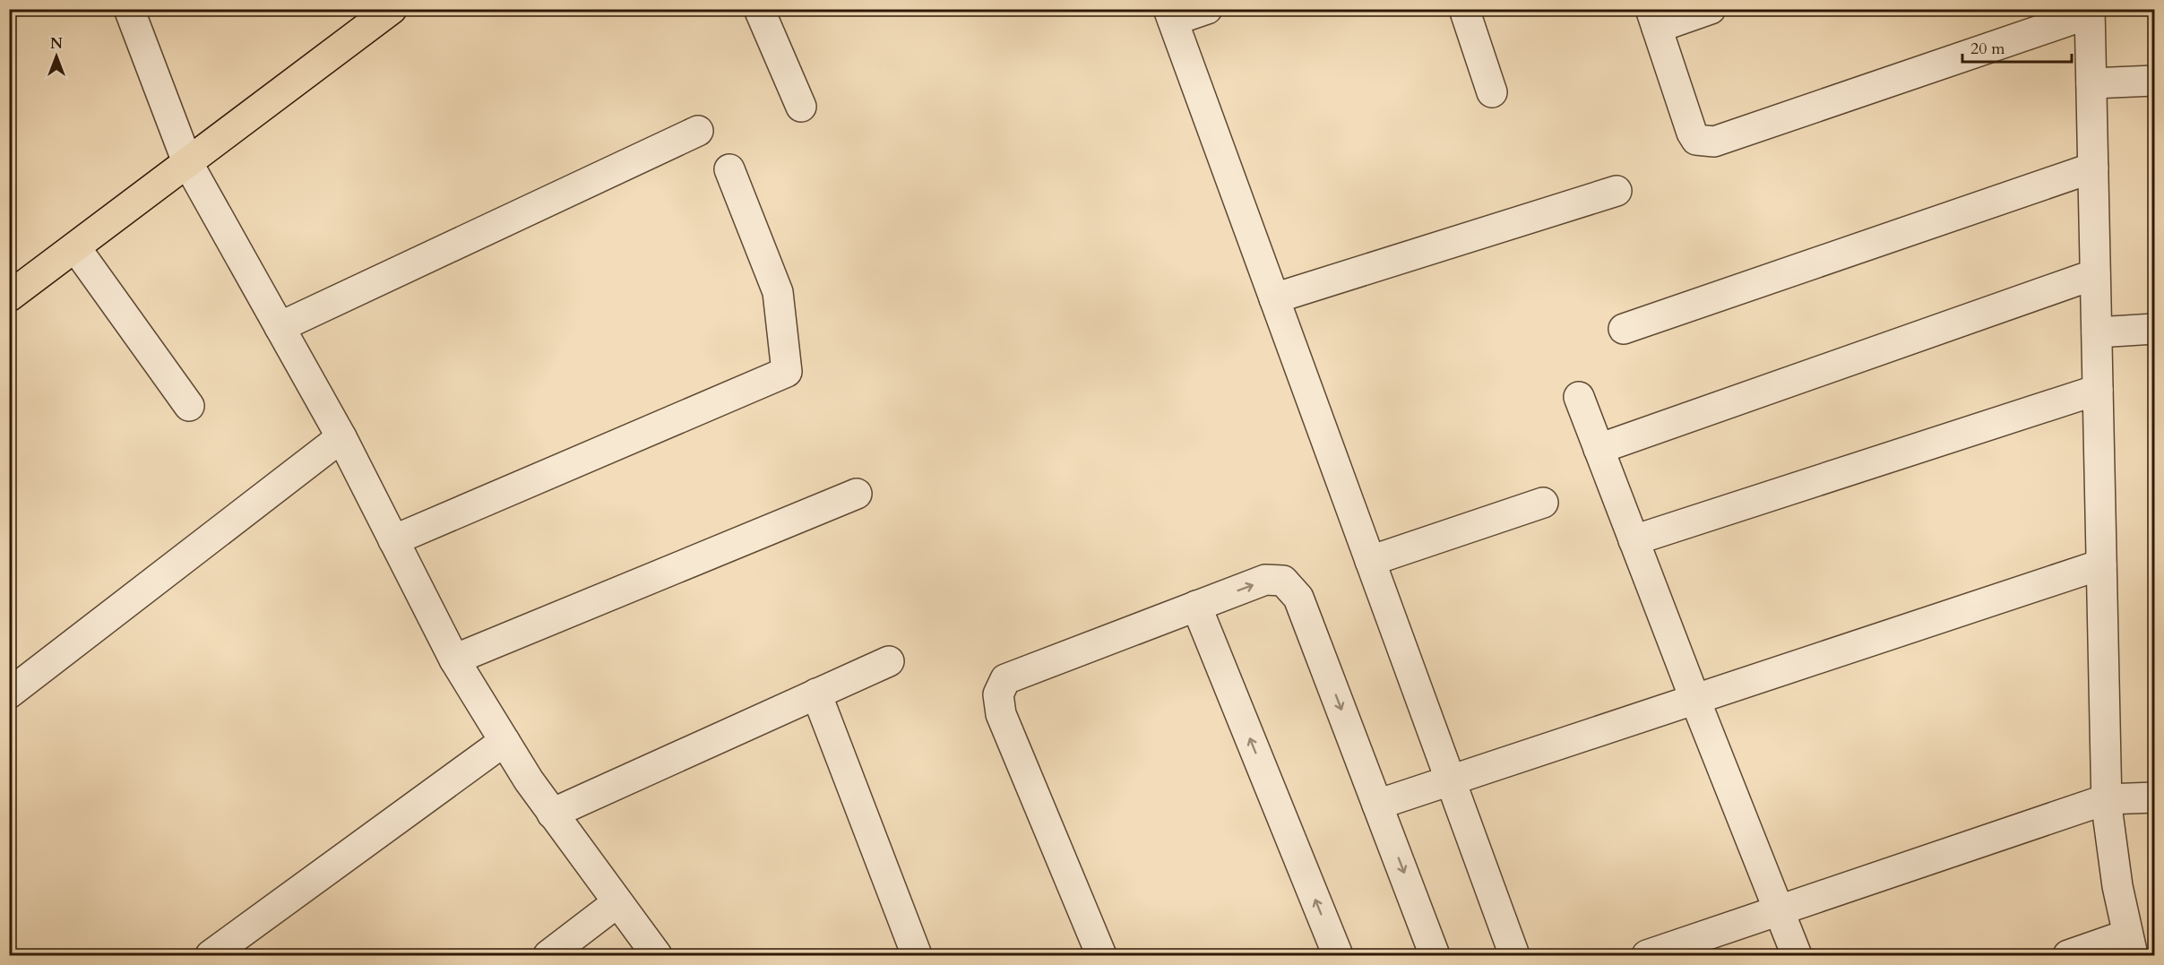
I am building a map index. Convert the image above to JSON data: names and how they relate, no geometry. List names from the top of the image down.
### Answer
{
  "scale_bar": "20 m",
  "north": "top"
}
